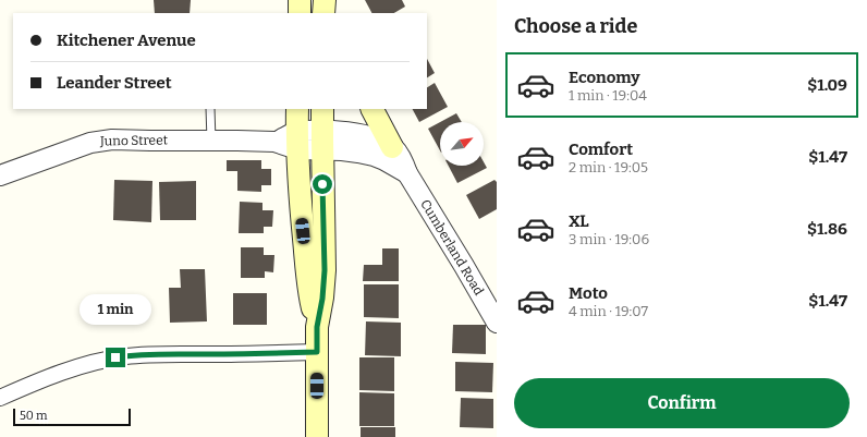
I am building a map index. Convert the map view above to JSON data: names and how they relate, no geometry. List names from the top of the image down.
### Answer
{
  "streets": {
    "street": ["Juno Street", "Cumberland Road"]
  },
  "crossings": [
    ["Juno Street", "Cumberland Road"]
  ],
  "scale_bar": "50 m",
  "north": "top right",
  "page": {
    "heading": "Choose a ride",
    "banner": ["Kitchener Avenue", "Leander Street"],
    "list": [
      {
        "name": "Economy",
        "note": "1 min · 19:04",
        "value": "$1.09"
      },
      {
        "name": "Comfort",
        "note": "2 min · 19:05",
        "value": "$1.47"
      },
      {
        "name": "XL",
        "note": "3 min · 19:06",
        "value": "$1.86"
      },
      {
        "name": "Moto",
        "note": "4 min · 19:07",
        "value": "$1.47"
      }
    ],
    "bubble": "1 min",
    "buttons": "Confirm",
    "scale": "50 m"
  }
}
